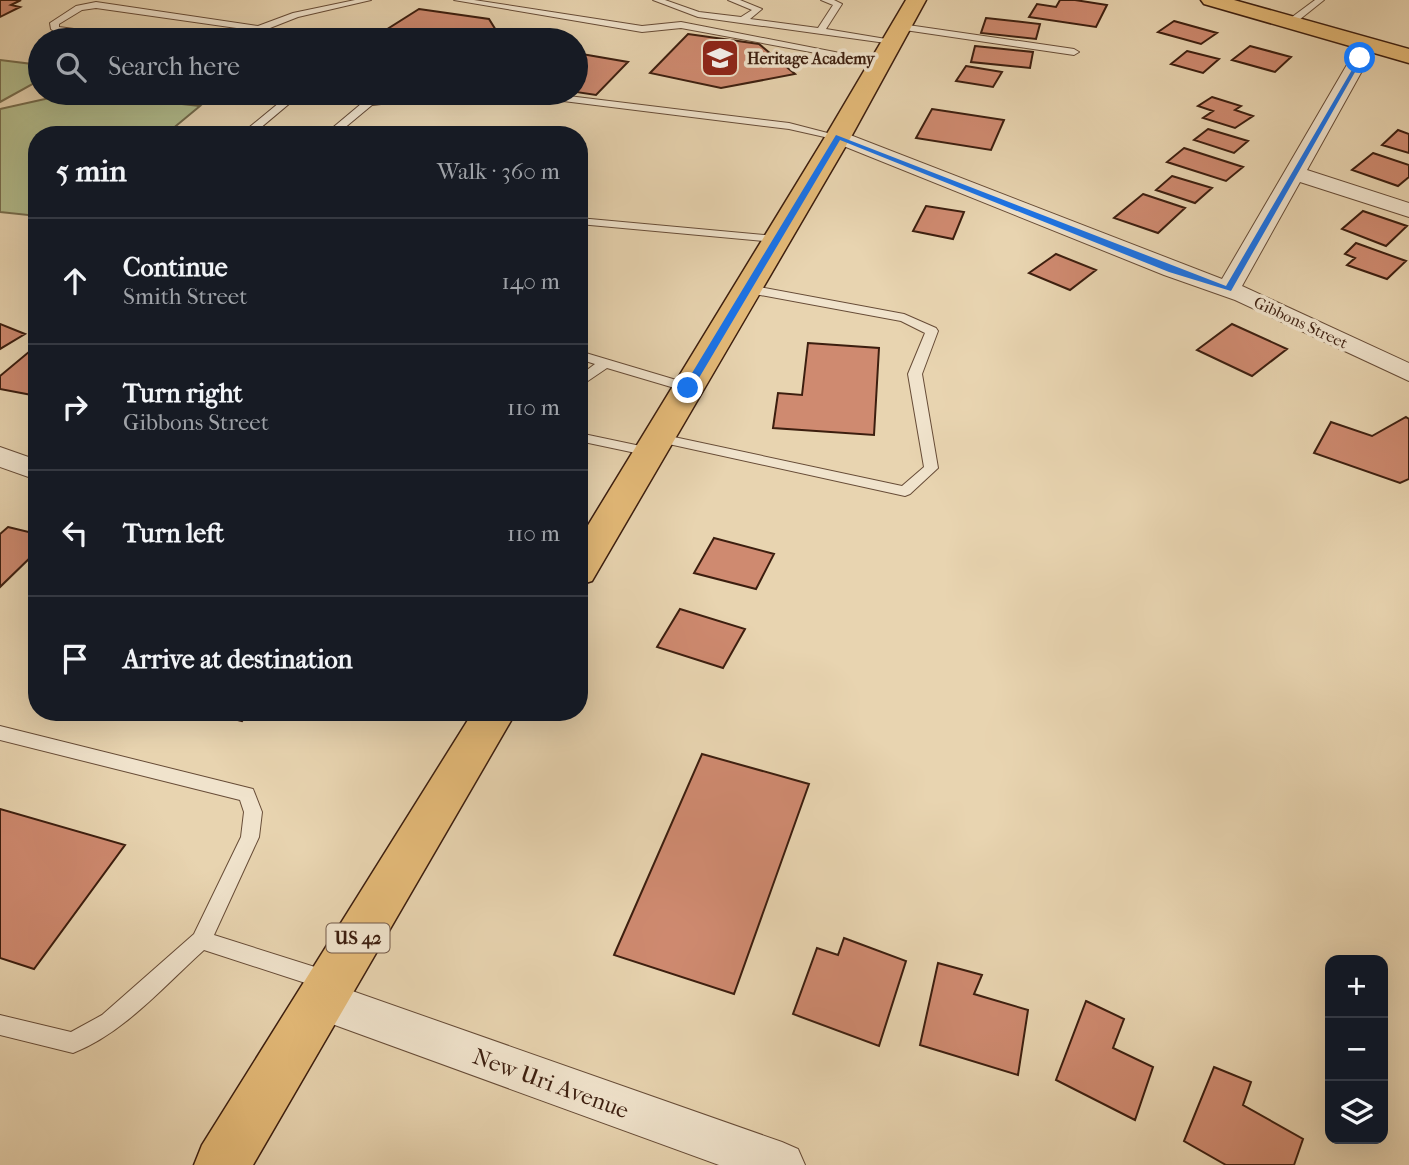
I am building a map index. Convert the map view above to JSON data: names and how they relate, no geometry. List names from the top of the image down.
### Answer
{
  "streets": {
    "main road": ["US 42"],
    "street": ["Gibbons Street", "New Uri Avenue"]
  },
  "crossings": [
    ["US 42", "New Uri Avenue"]
  ],
  "places": {
    "school or university": ["Heritage Academy"]
  },
  "page": {
    "search": "Search here",
    "heading": ["5 min", "Walk · 360 m"],
    "list": [
      ["Continue", "Smith Street", "140 m"],
      ["Turn right", "Gibbons Street", "110 m"],
      ["Turn left", "110 m"],
      "Arrive at destination"
    ],
    "map_buttons": ["+", "−"]
  }
}
